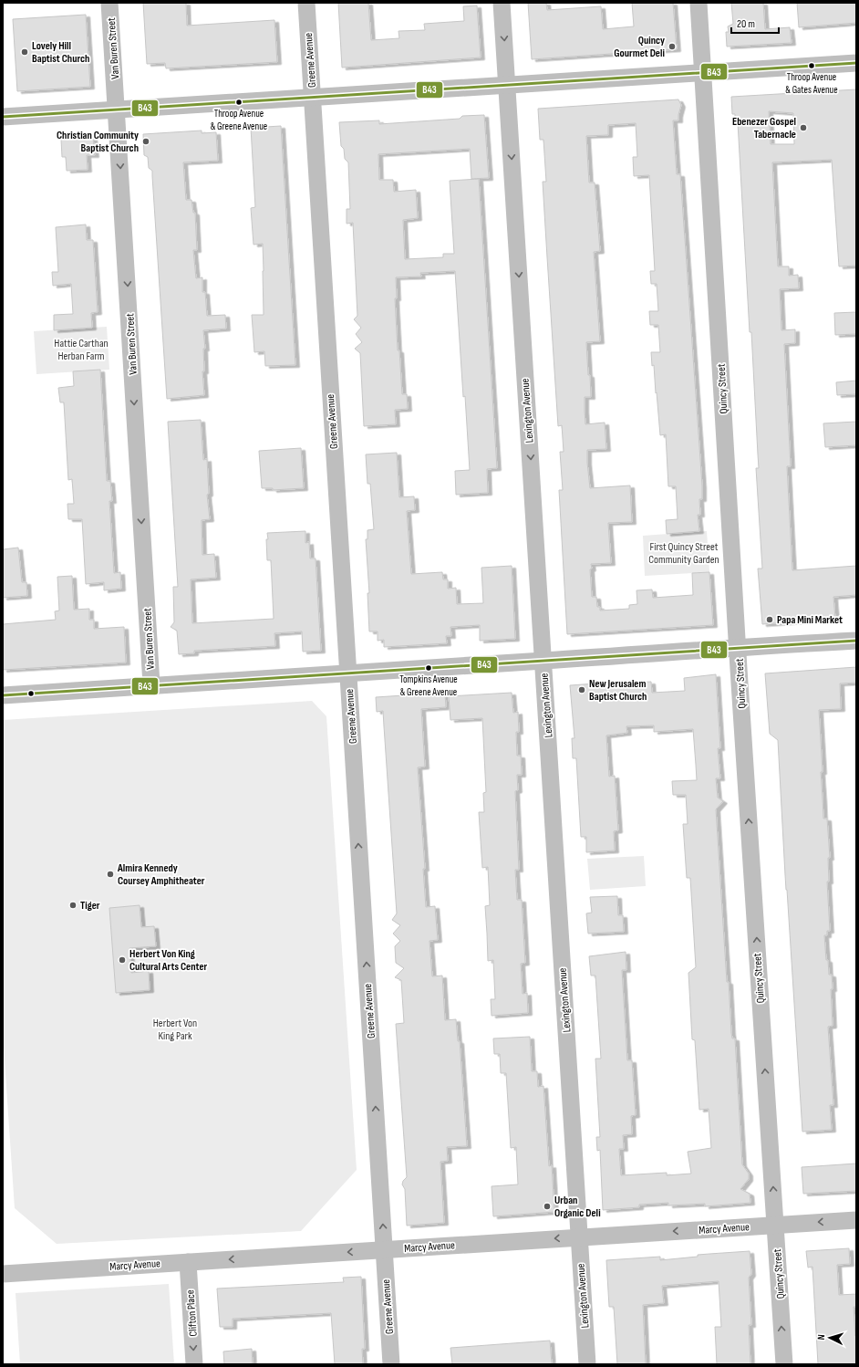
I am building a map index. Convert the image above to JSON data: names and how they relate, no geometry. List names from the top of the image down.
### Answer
{
  "streets": {
    "street": [
      "Van Buren Street",
      "Greene Avenue",
      "Quincy Street",
      "Lexington Avenue",
      "Marcy Avenue",
      "Clifton Place"
    ]
  },
  "crossings": [
    ["Greene Avenue", "Marcy Avenue"],
    ["Quincy Street", "Marcy Avenue"],
    ["Lexington Avenue", "Marcy Avenue"],
    ["Marcy Avenue", "Clifton Place"]
  ],
  "one_way": [
    "Van Buren Street",
    "Greene Avenue",
    "Quincy Street",
    "Lexington Avenue",
    "Marcy Avenue",
    "Clifton Place"
  ],
  "parks": ["Hattie Carthan Herban Farm", "First Quincy Street Community Garden", "Herbert Von King Park"],
  "places": [
    "Quincy Gourmet Deli",
    "Lovely Hill Baptist Church",
    "Throop Avenue & Gates Avenue",
    "Throop Avenue & Greene Avenue",
    "Ebenezer Gospel Tabernacle",
    "Christian Community Baptist Church",
    "Papa Mini Market",
    "Tompkins Avenue & Greene Avenue",
    "New Jerusalem Baptist Church",
    "Almira Kennedy Coursey Amphitheater",
    "Tiger",
    "Herbert Von King Cultural Arts Center",
    "Urban Organic Deli"
  ],
  "lines": ["transit line B43"],
  "scale_bar": "20 m",
  "north": "left"
}
